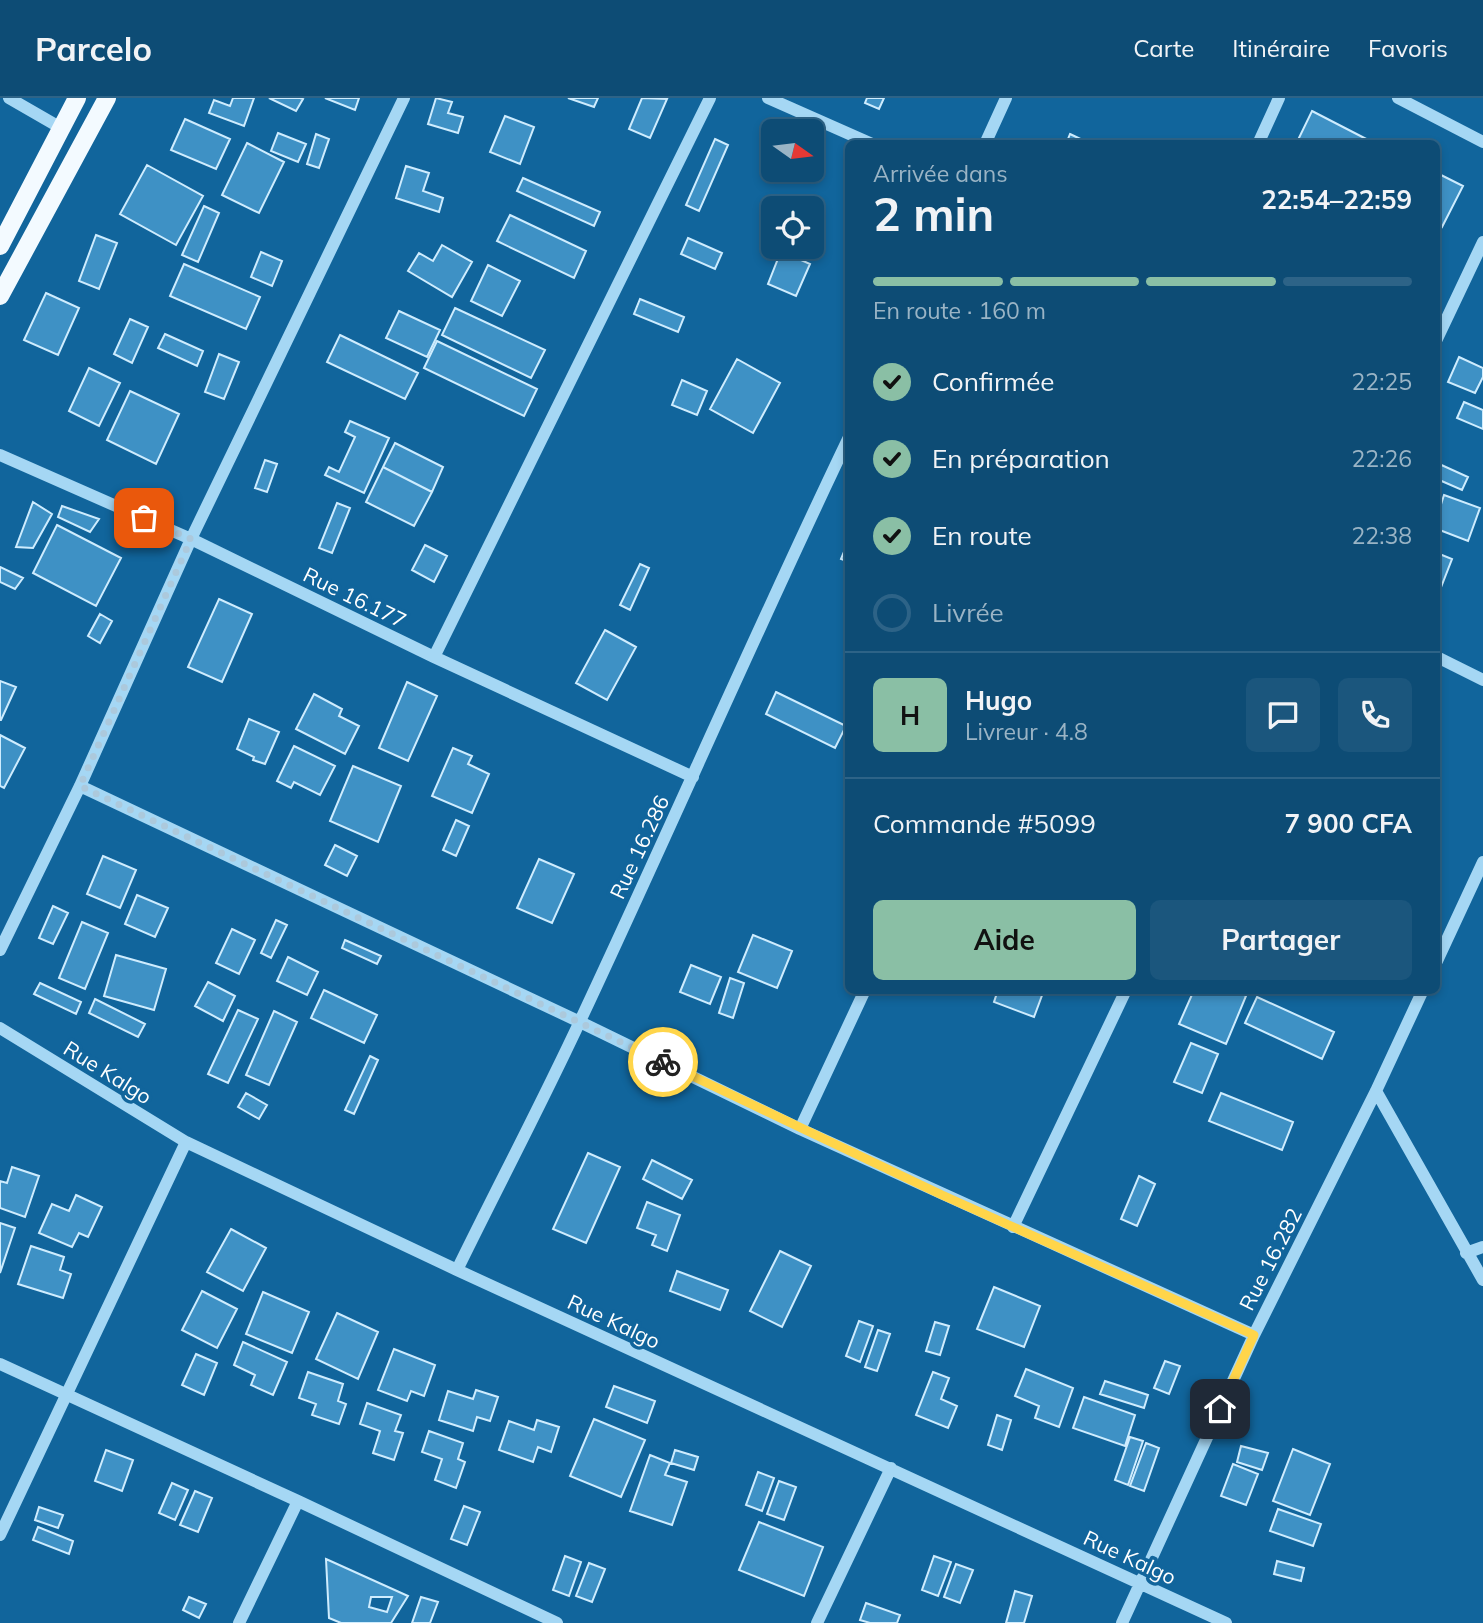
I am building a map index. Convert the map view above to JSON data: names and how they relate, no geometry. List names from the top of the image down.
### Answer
{
  "streets": {
    "street": [
      "Rue 16.177",
      "Rue 16.286",
      "Rue Kalgo",
      "Rue 16.282"
    ]
  },
  "crossings": [
    ["Rue 16.177", "Rue 16.286"],
    ["Rue 16.286", "Rue Kalgo"],
    ["Rue Kalgo", "Rue 16.282"]
  ],
  "north": "right",
  "page": {
    "header": "Parcelo",
    "nav": ["Carte", "Itinéraire", "Favoris"],
    "heading": ["2 min", "Arrivée dans", "22:54–22:59"],
    "panel": [
      "Hugo",
      "Livreur · 4.8",
      "Commande #5099",
      "7 900 CFA"
    ],
    "bar": "En route · 160 m",
    "list": [
      ["Confirmée", "22:25"],
      ["En préparation", "22:26"],
      ["En route", "22:38"],
      "Livrée"
    ],
    "round": "H",
    "buttons": ["Aide", "Partager"]
  }
}
